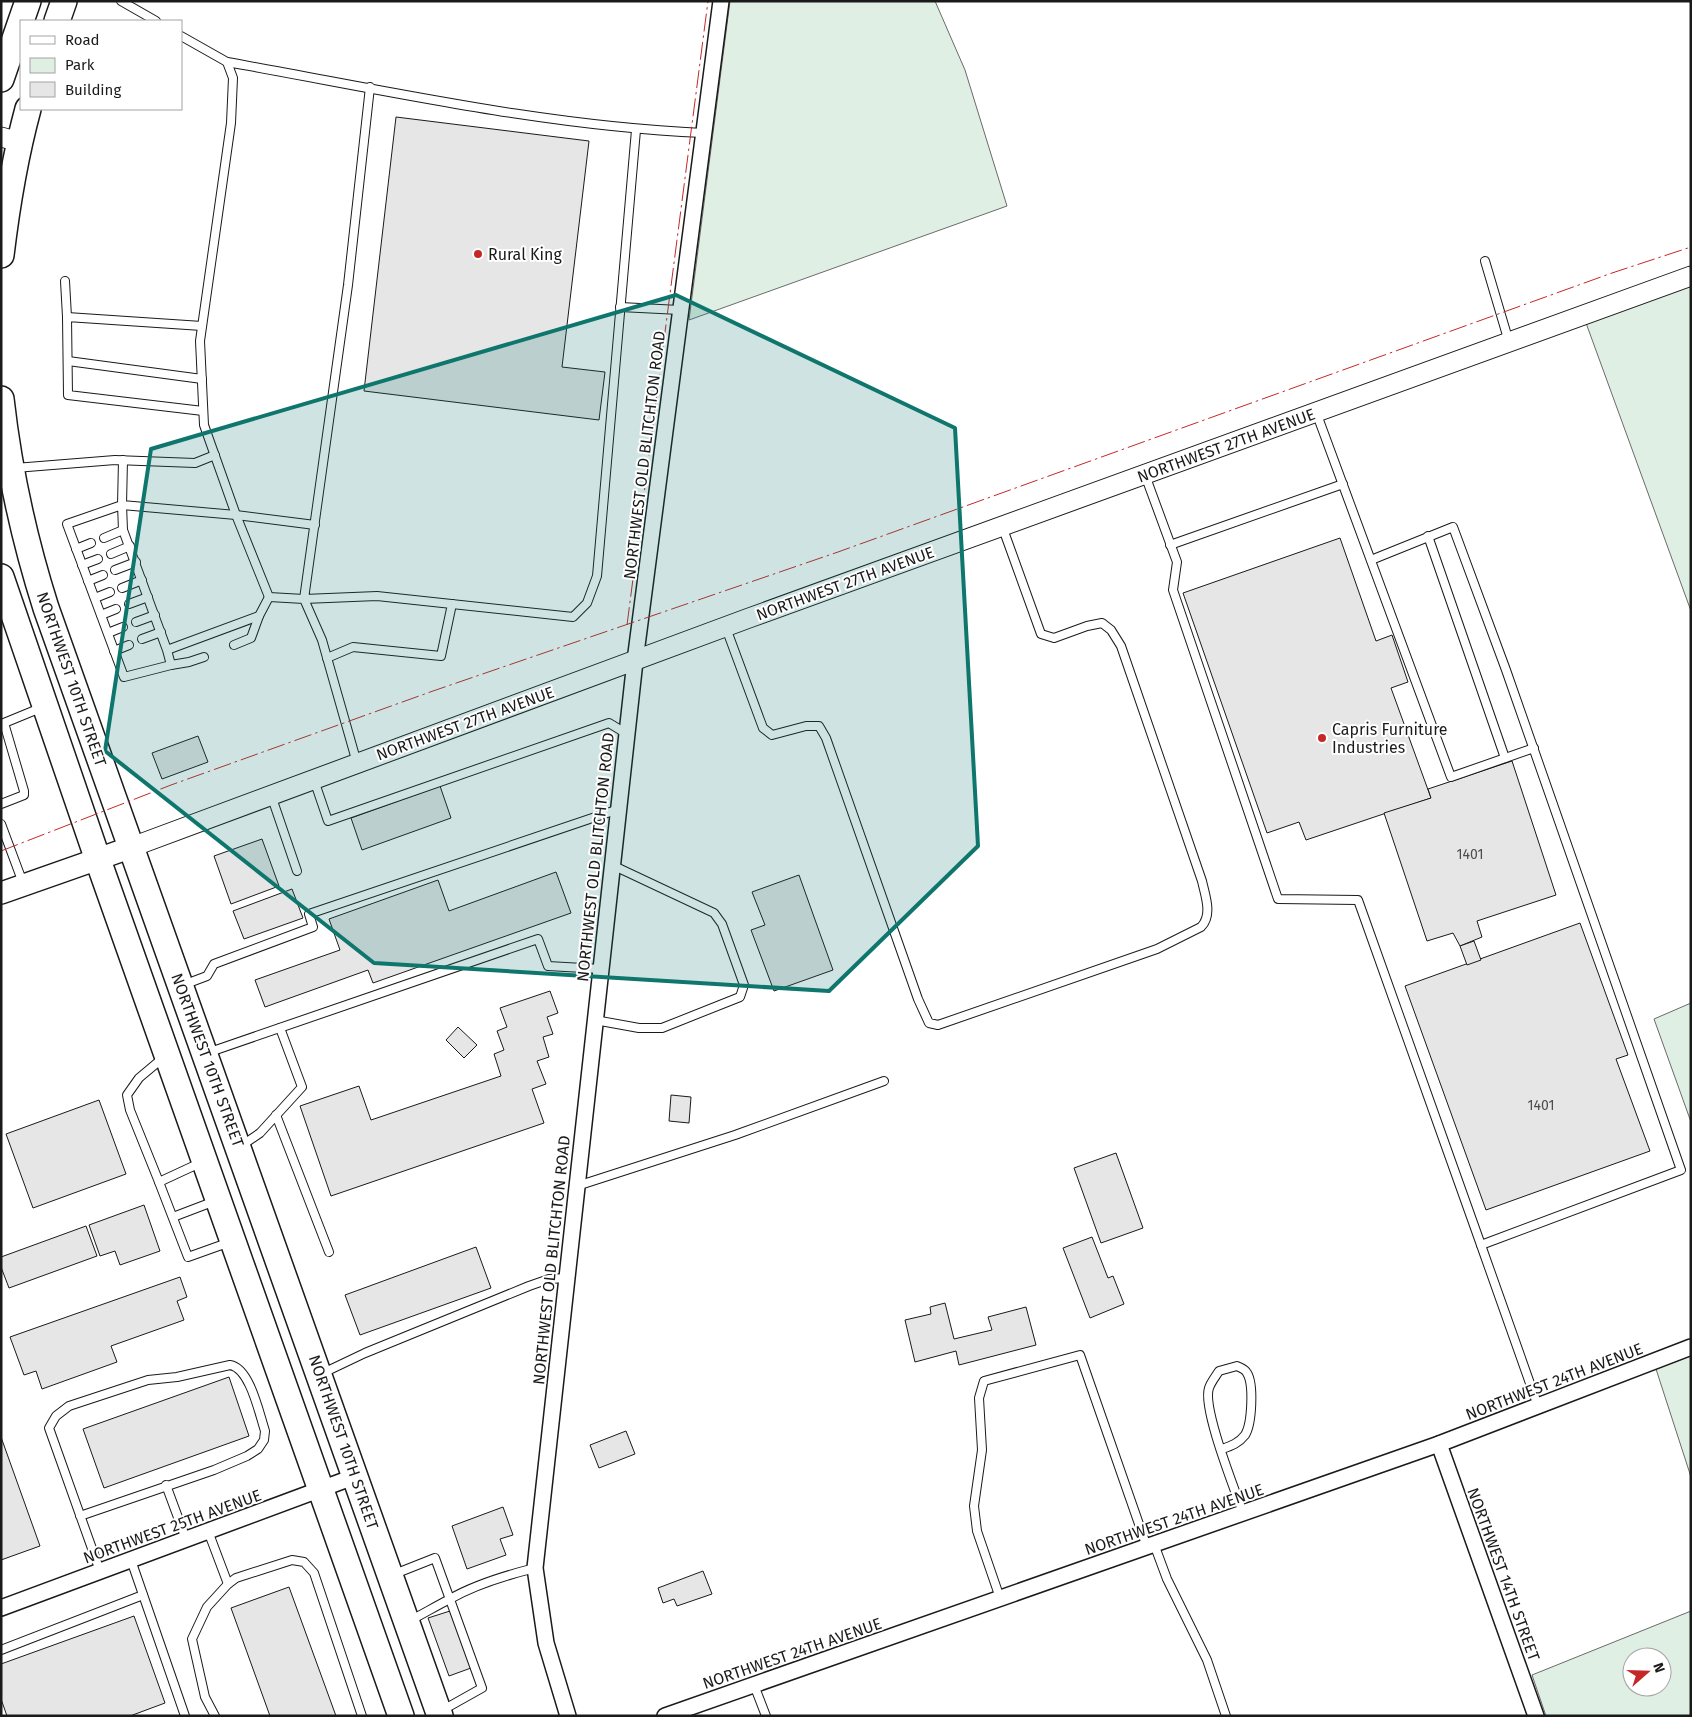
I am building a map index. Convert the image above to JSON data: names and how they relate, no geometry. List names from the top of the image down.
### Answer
{
  "streets": {
    "highway": ["NORTHWEST 10TH STREET"],
    "main road": ["NORTHWEST 27TH AVENUE"],
    "street": [
      "NORTHWEST OLD BLITCHTON ROAD",
      "NORTHWEST 24TH AVENUE",
      "NORTHWEST 25TH AVENUE",
      "NORTHWEST 14TH STREET"
    ]
  },
  "crossings": [
    ["NORTHWEST 27TH AVENUE", "NORTHWEST OLD BLITCHTON ROAD"],
    ["NORTHWEST 27TH AVENUE", "NORTHWEST 10TH STREET"],
    ["NORTHWEST 10TH STREET", "NORTHWEST 25TH AVENUE"],
    ["NORTHWEST 24TH AVENUE", "NORTHWEST 14TH STREET"]
  ],
  "places": ["Rural King", "Capris Furniture Industries"],
  "house_numbers": ["1401", "1401"],
  "legend": ["Road", "Park", "Building"],
  "north": "right"
}
